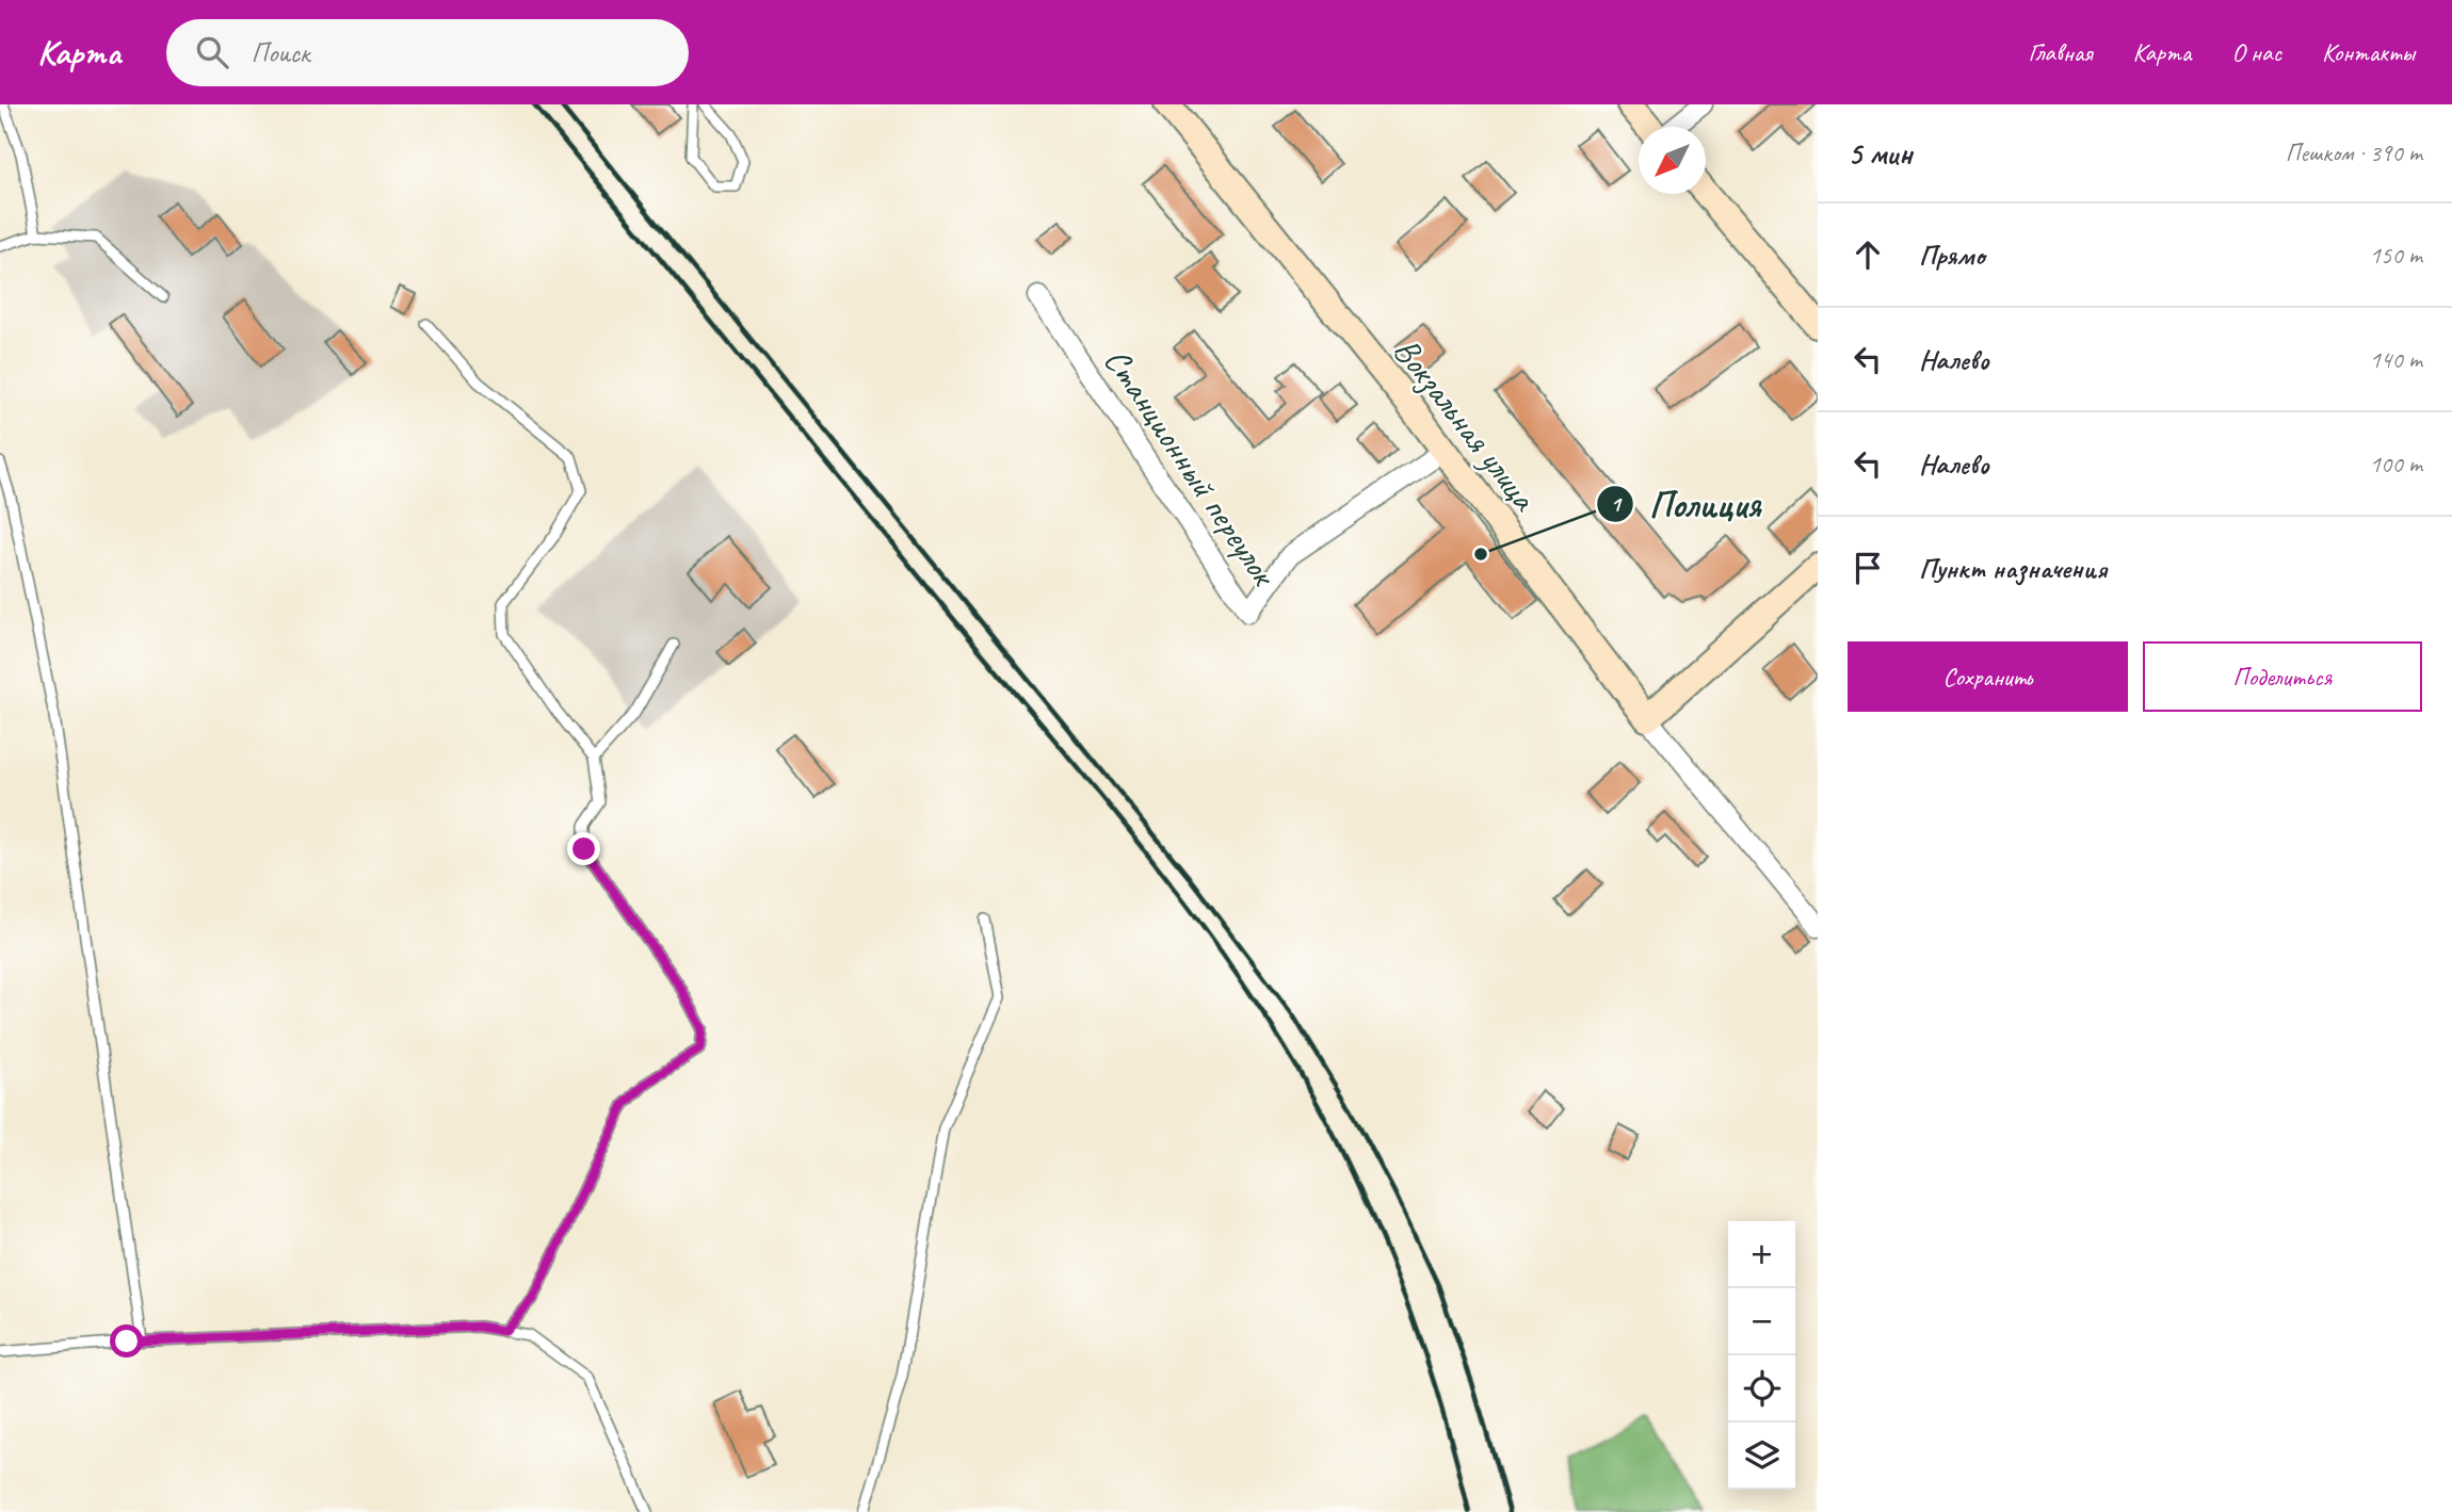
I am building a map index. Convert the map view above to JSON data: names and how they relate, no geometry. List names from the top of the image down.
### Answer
{
  "streets": {
    "street": ["Вокзальная улица", "Станционный переулок"]
  },
  "crossings": [
    ["Вокзальная улица", "Станционный переулок"]
  ],
  "places": ["Полиция"],
  "north": "bottom left",
  "page": {
    "header": "Карта",
    "search": "Поиск",
    "nav": [
      "Главная",
      "Карта",
      "О нас",
      "Контакты"
    ],
    "heading": ["5 мин", "Пешком · 390 m"],
    "list": [
      ["Прямо", "150 m"],
      ["Налево", "140 m"],
      ["Налево", "100 m"],
      "Пункт назначения"
    ],
    "buttons": ["Сохранить", "Поделиться"],
    "map_buttons": ["+", "−"]
  }
}
